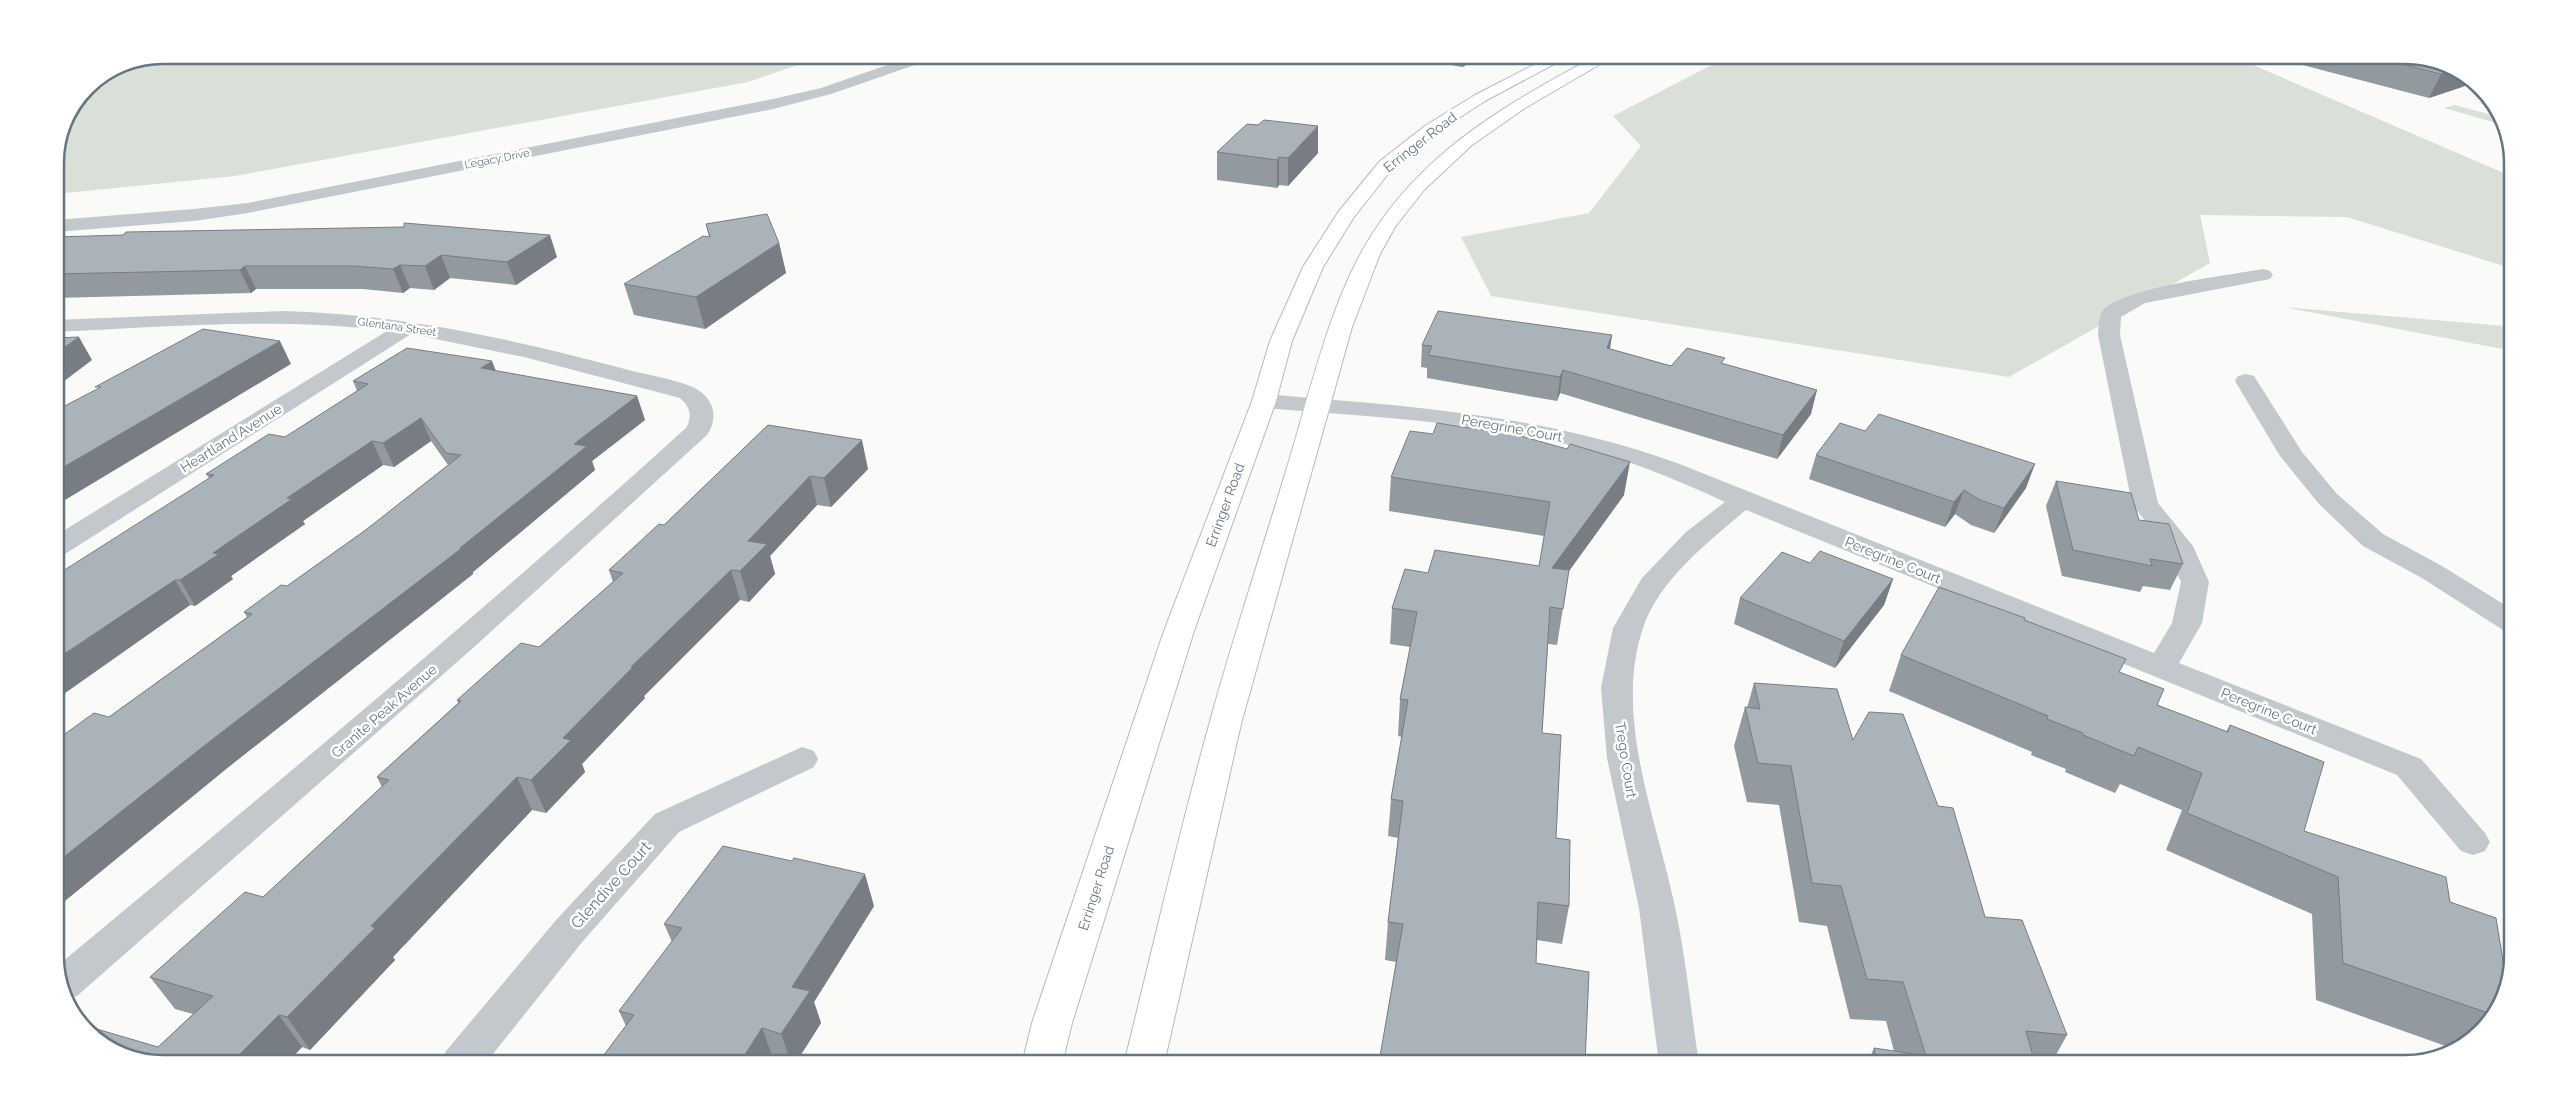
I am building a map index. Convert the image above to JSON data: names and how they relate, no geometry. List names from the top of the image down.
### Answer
{
  "streets": {
    "main road": ["Erringer Road"],
    "street": [
      "Legacy Drive",
      "Glentana Street",
      "Peregrine Court",
      "Heartland Avenue",
      "Granite Peak Avenue",
      "Trego Court",
      "Glendive Court"
    ]
  },
  "crossings": [
    ["Erringer Road", "Peregrine Court"],
    ["Glentana Street", "Heartland Avenue"],
    ["Glentana Street", "Granite Peak Avenue"],
    ["Peregrine Court", "Trego Court"]
  ]
}
